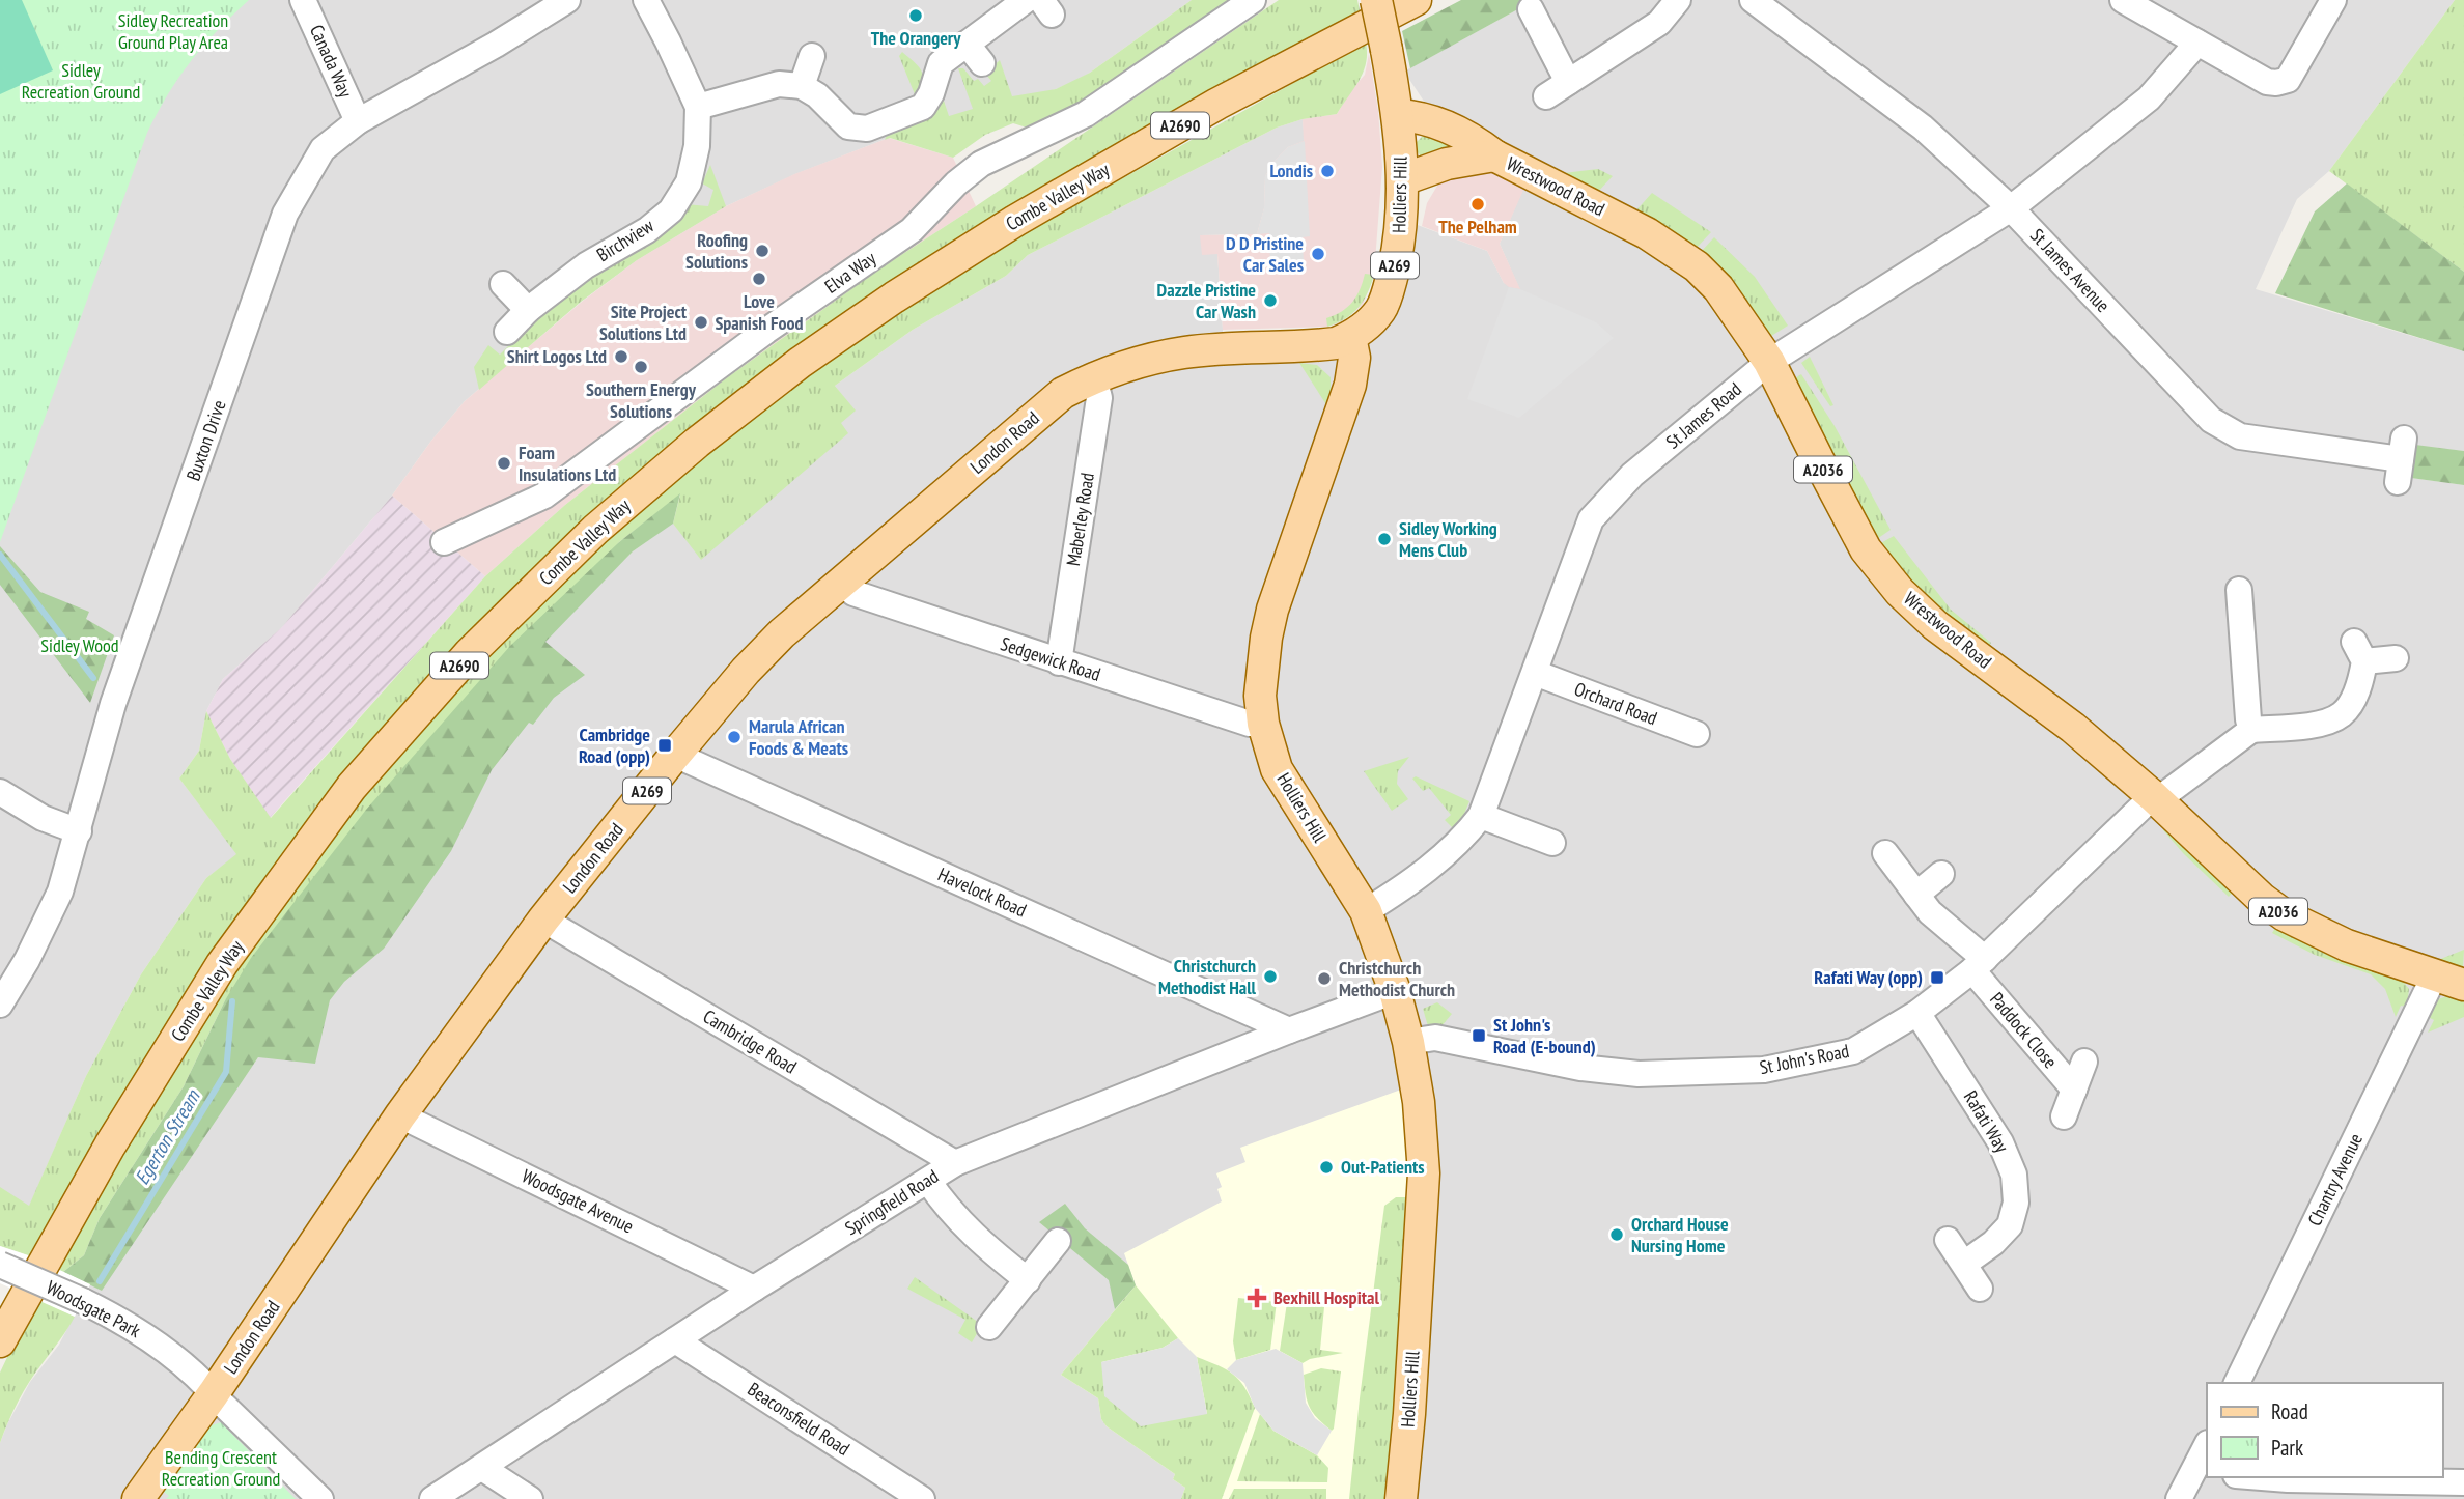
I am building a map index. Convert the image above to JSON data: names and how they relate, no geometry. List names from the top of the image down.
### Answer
{
  "streets": {
    "main road": [
      "A2690",
      "Wrestwood Road",
      "Holliers Hill",
      "Combe Valley Way",
      "A269",
      "London Road",
      "A2036"
    ],
    "street": [
      "Canada Way",
      "Birchview",
      "St James Avenue",
      "Elva Way",
      "St James Road",
      "Buxton Drive",
      "Maberley Road",
      "Sedgewick Road",
      "Orchard Road",
      "Havelock Road",
      "Paddock Close",
      "Cambridge Road",
      "St John's Road",
      "Rafati Way",
      "Chantry Avenue",
      "Woodsgate Avenue",
      "Springfield Road",
      "Woodsgate Park",
      "Beaconsfield Road"
    ]
  },
  "crossings": [
    ["Canada Way", "Buxton Drive"],
    ["Wrestwood Road", "Holliers Hill"],
    ["Wrestwood Road", "St James Road"],
    ["Wrestwood Road", "St John's Road"],
    ["Wrestwood Road", "Chantry Avenue"],
    ["Holliers Hill", "St James Road"],
    ["Holliers Hill", "London Road"],
    ["Holliers Hill", "Sedgewick Road"],
    ["Holliers Hill", "St John's Road"],
    ["Holliers Hill", "Springfield Road"],
    ["St James Avenue", "St James Road"],
    ["St James Road", "Orchard Road"],
    ["London Road", "Maberley Road"],
    ["London Road", "Sedgewick Road"],
    ["London Road", "Havelock Road"],
    ["London Road", "Cambridge Road"],
    ["London Road", "Woodsgate Avenue"],
    ["London Road", "Woodsgate Park"],
    ["Maberley Road", "Sedgewick Road"],
    ["Havelock Road", "Springfield Road"],
    ["Paddock Close", "St John's Road"],
    ["Cambridge Road", "Springfield Road"],
    ["St John's Road", "Rafati Way"],
    ["Woodsgate Avenue", "Springfield Road"],
    ["Springfield Road", "Beaconsfield Road"]
  ],
  "water": ["Egerton Stream"],
  "parks": [
    "Sidley Recreation Ground Play Area",
    "Sidley Recreation Ground",
    "Sidley Wood",
    "Bending Crescent Recreation Ground"
  ],
  "places": {
    "other": [
      "The Orangery",
      "Londis",
      "The Pelham",
      "Roofing Solutions",
      "D D Pristine Car Sales",
      "Love Spanish Food",
      "Dazzle Pristine Car Wash",
      "Site Project Solutions Ltd",
      "Shirt Logos Ltd",
      "Southern Energy Solutions",
      "Foam Insulations Ltd",
      "Sidley Working Mens Club",
      "Marula African Foods & Meats",
      "Christchurch Methodist Hall",
      "Christchurch Methodist Church",
      "Out-Patients",
      "Orchard House Nursing Home"
    ],
    "transit": ["Cambridge Road (opp)", "Rafati Way (opp)", "St John's Road (E-bound)"],
    "health": ["Bexhill Hospital"]
  },
  "legend": ["Road", "Park"]
}
